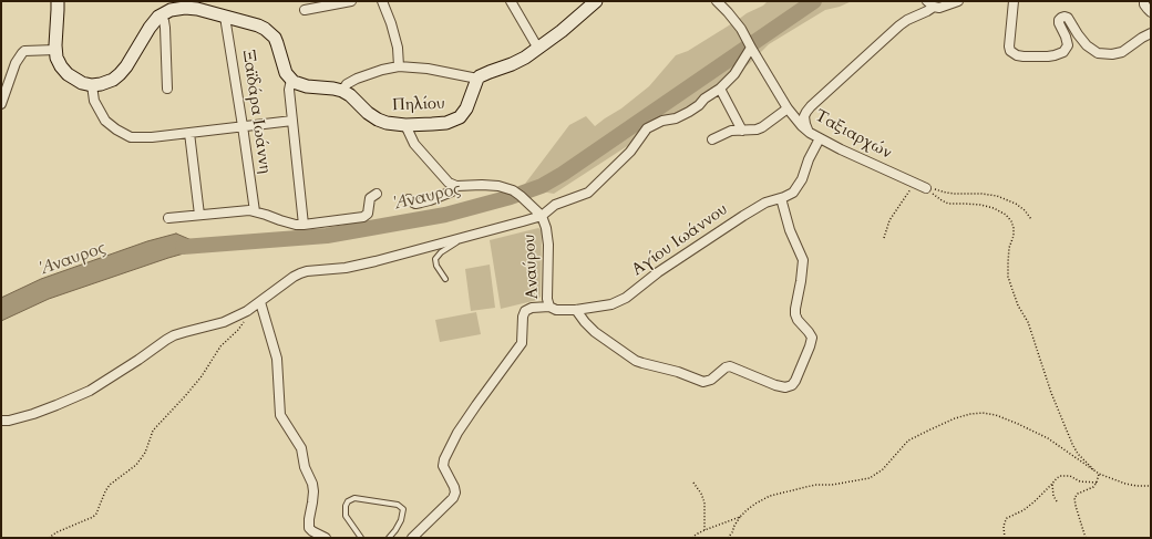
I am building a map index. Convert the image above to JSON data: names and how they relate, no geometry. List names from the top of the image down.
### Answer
{
  "streets": {
    "main road": ["Πηλίου"],
    "street": [
      "Ξαϊδάρα Ιωάννη",
      "Ταξιαρχών",
      "Αγίου Ιωάννου",
      "Αναύρου"
    ]
  },
  "crossings": [
    ["Ταξιαρχών", "Αγίου Ιωάννου"],
    ["Αγίου Ιωάννου", "Αναύρου"]
  ],
  "water": ["Άναυρος"]
}
